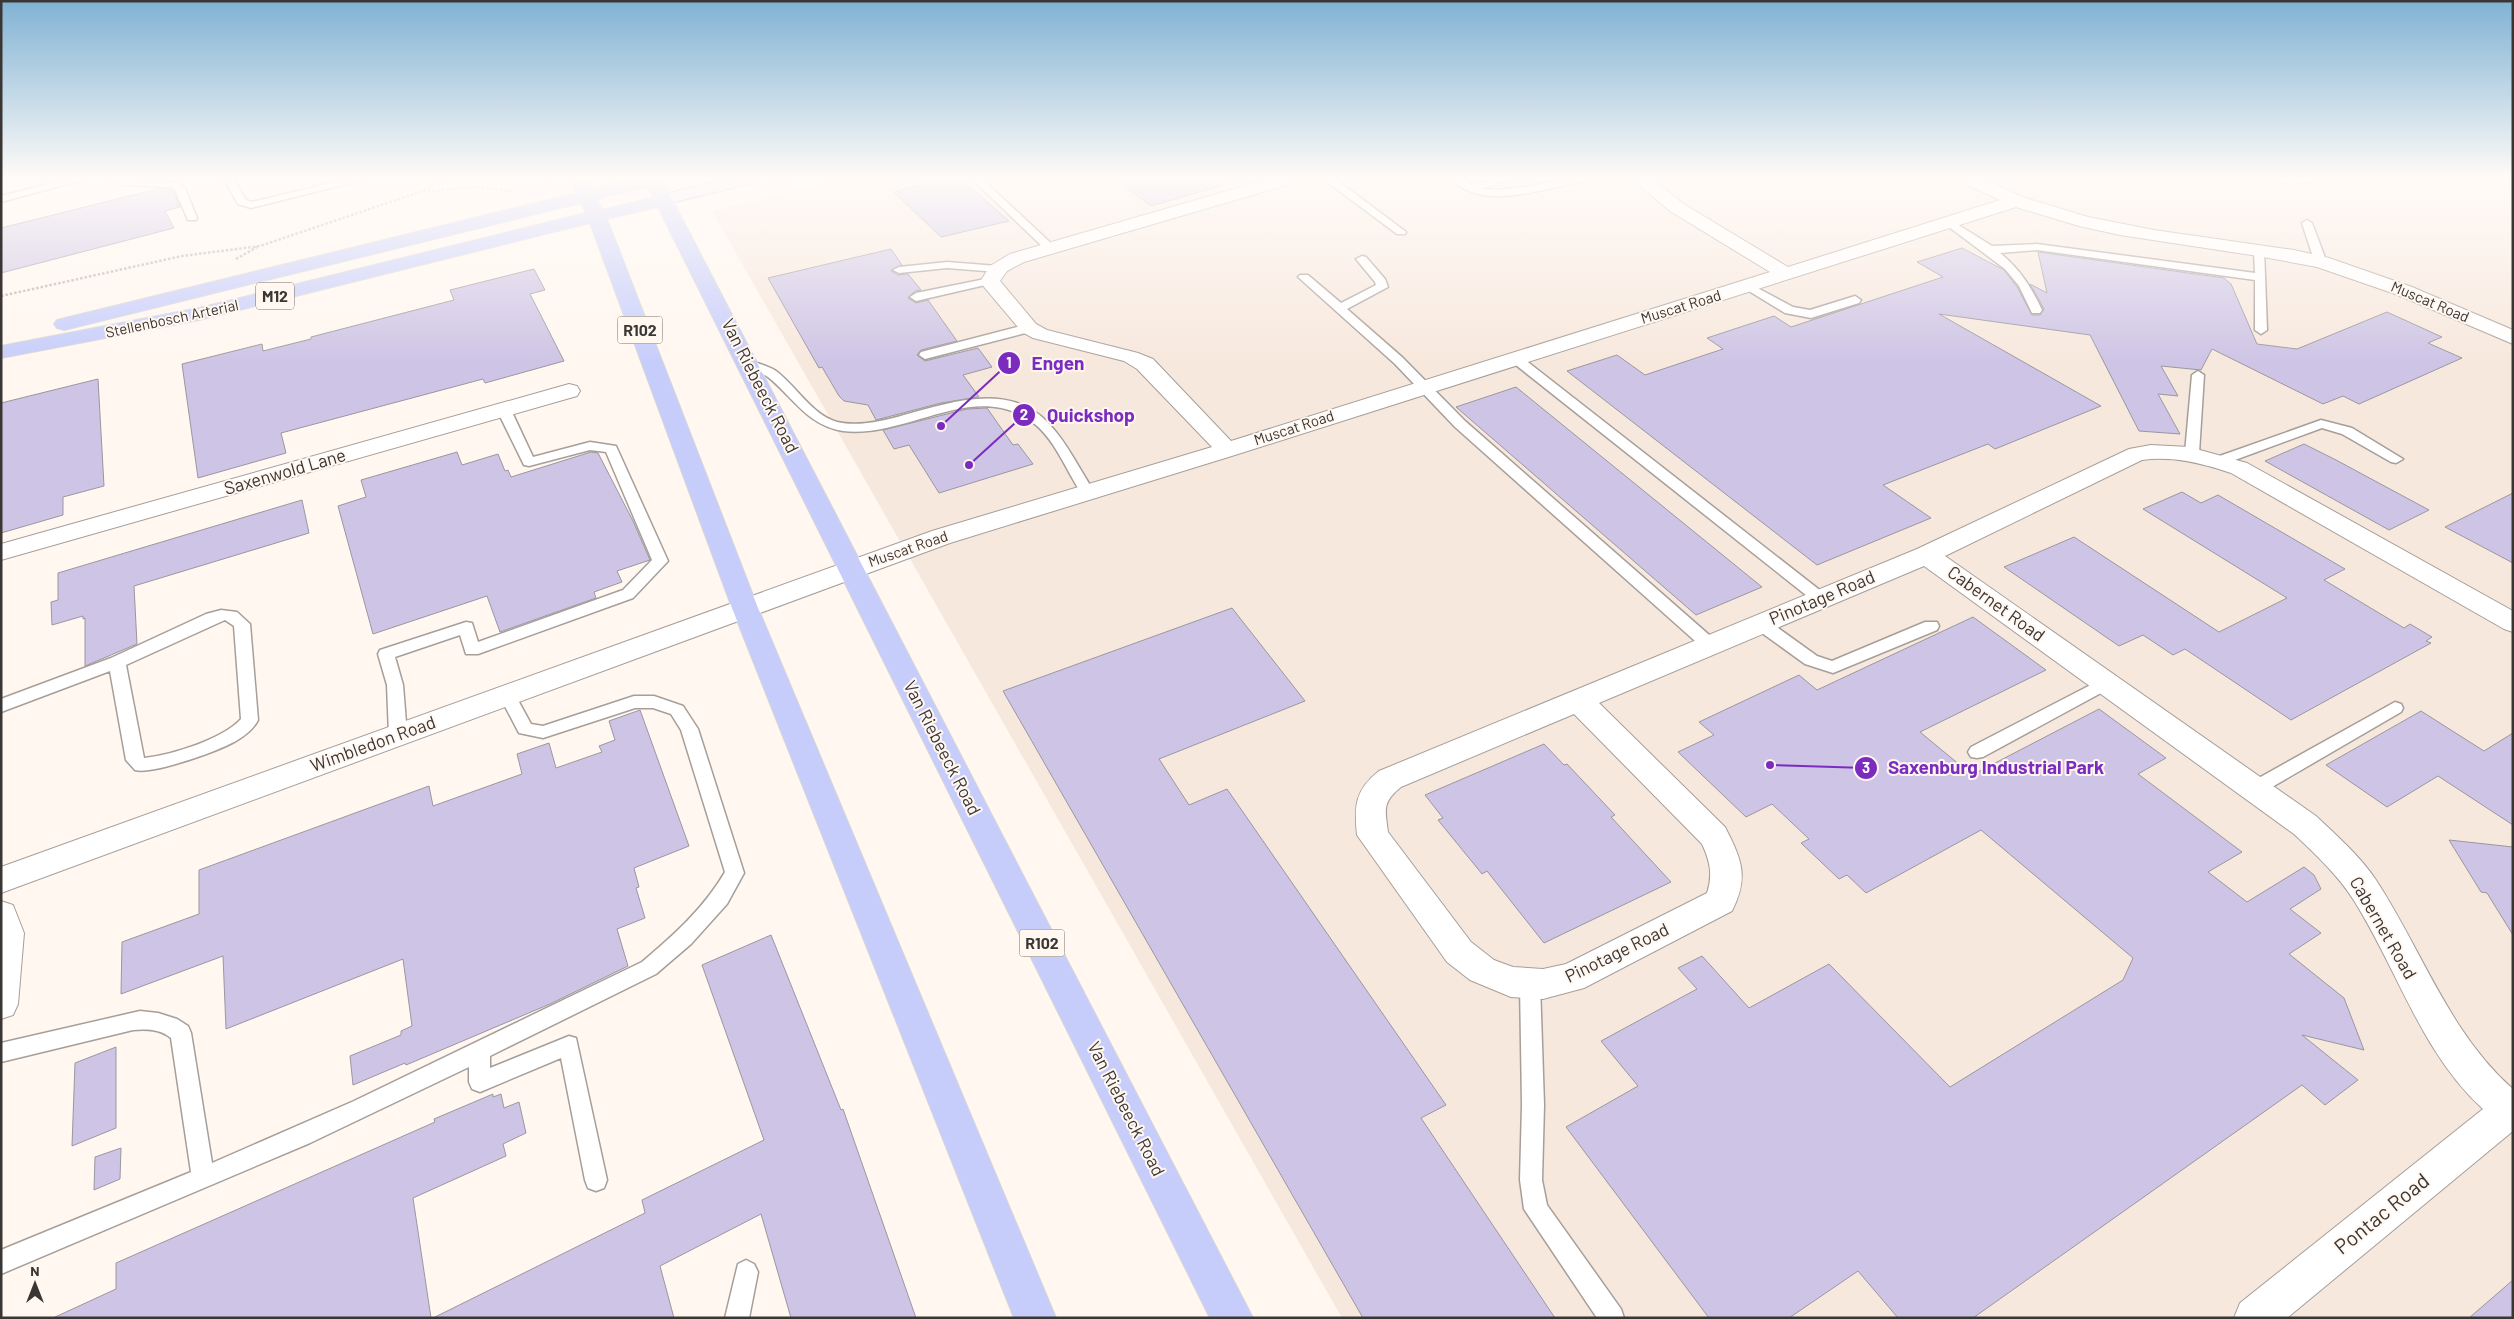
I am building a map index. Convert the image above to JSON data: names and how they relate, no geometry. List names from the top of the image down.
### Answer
{
  "streets": {
    "main road": [
      "M12",
      "Stellenbosch Arterial",
      "R102",
      "Van Riebeeck Road"
    ],
    "street": [
      "Muscat Road",
      "Saxenwold Lane",
      "Pinotage Road",
      "Cabernet Road",
      "Wimbledon Road",
      "Pontac Road"
    ]
  },
  "crossings": [
    ["Muscat Road", "R102"],
    ["Muscat Road", "Van Riebeeck Road"],
    ["Muscat Road", "Wimbledon Road"],
    ["R102", "Wimbledon Road"],
    ["Pinotage Road", "Cabernet Road"],
    ["Cabernet Road", "Pontac Road"]
  ],
  "places": ["Engen", "Quickshop", "Saxenburg Industrial Park"],
  "north": "top"
}
